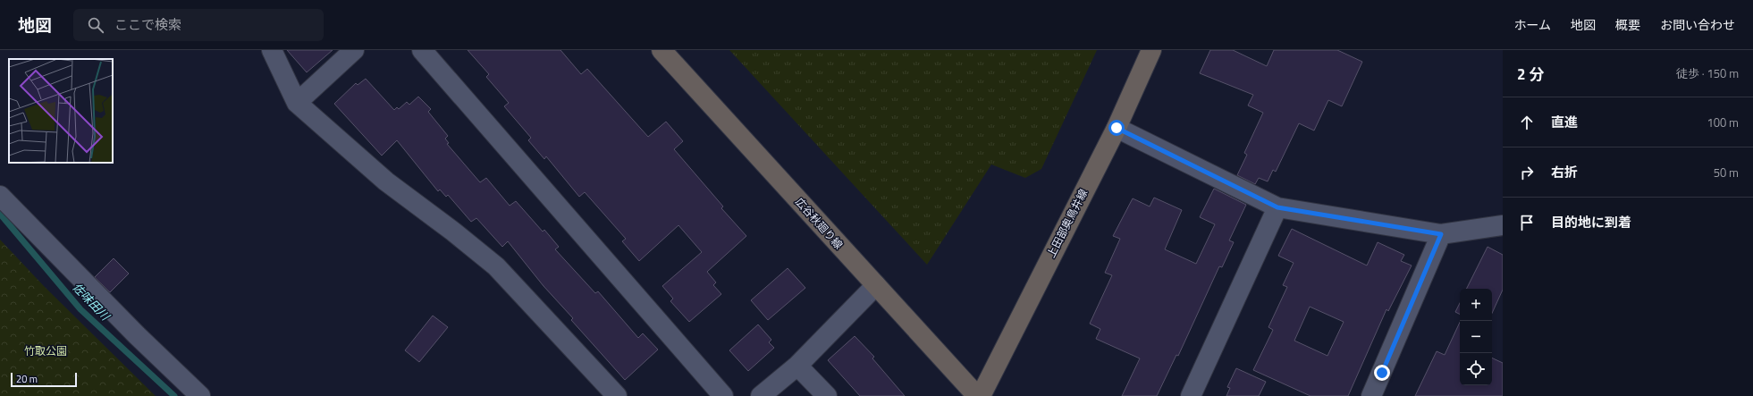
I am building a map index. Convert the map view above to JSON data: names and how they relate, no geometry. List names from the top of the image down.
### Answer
{
  "streets": {
    "street": ["広谷秋廻り線", "上田部奥鳥井線"]
  },
  "water": ["佐味田川"],
  "parks": ["竹取公園"],
  "scale_bar": "20 m",
  "page": {
    "header": "地図",
    "search": "ここで検索",
    "nav": [
      "ホーム",
      "地図",
      "概要",
      "お問い合わせ"
    ],
    "heading": ["2 分", "徒歩 · 150 m"],
    "list": [
      ["直進", "100 m"],
      ["右折", "50 m"],
      "目的地に到着"
    ],
    "map_buttons": ["+", "−"],
    "scale": "20 m"
  }
}
